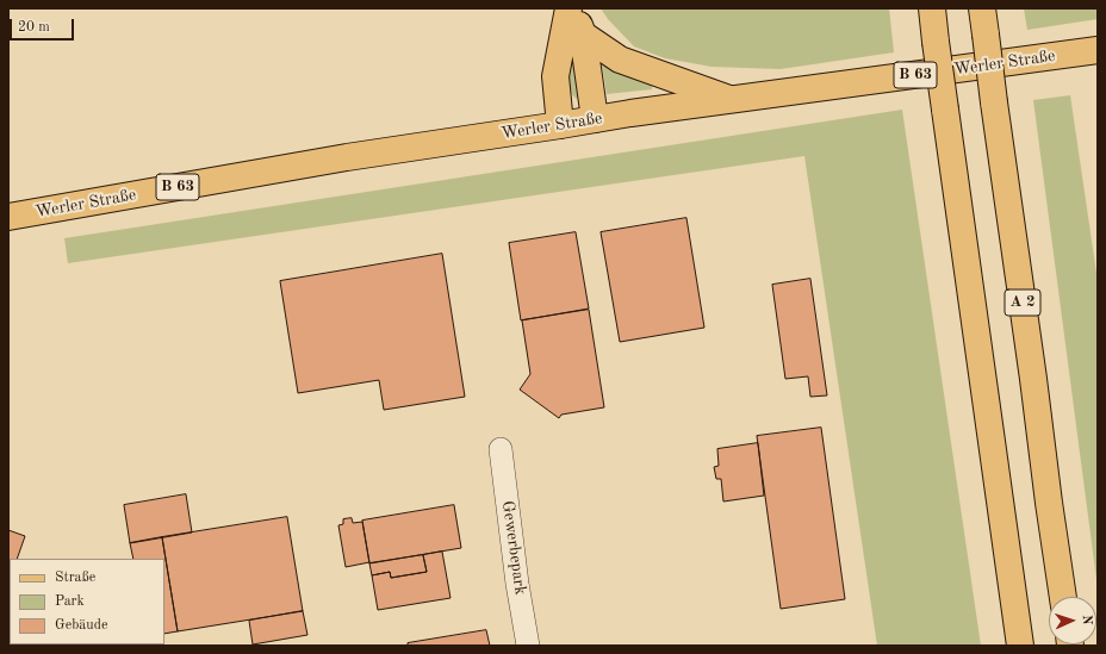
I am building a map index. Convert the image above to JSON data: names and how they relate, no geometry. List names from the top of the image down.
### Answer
{
  "streets": {
    "main road": ["Werler Straße", "B 63", "A 2"],
    "street": ["Gewerbepark"]
  },
  "legend": ["Straße", "Park", "Gebäude"],
  "scale_bar": "20 m",
  "north": "right"
}
